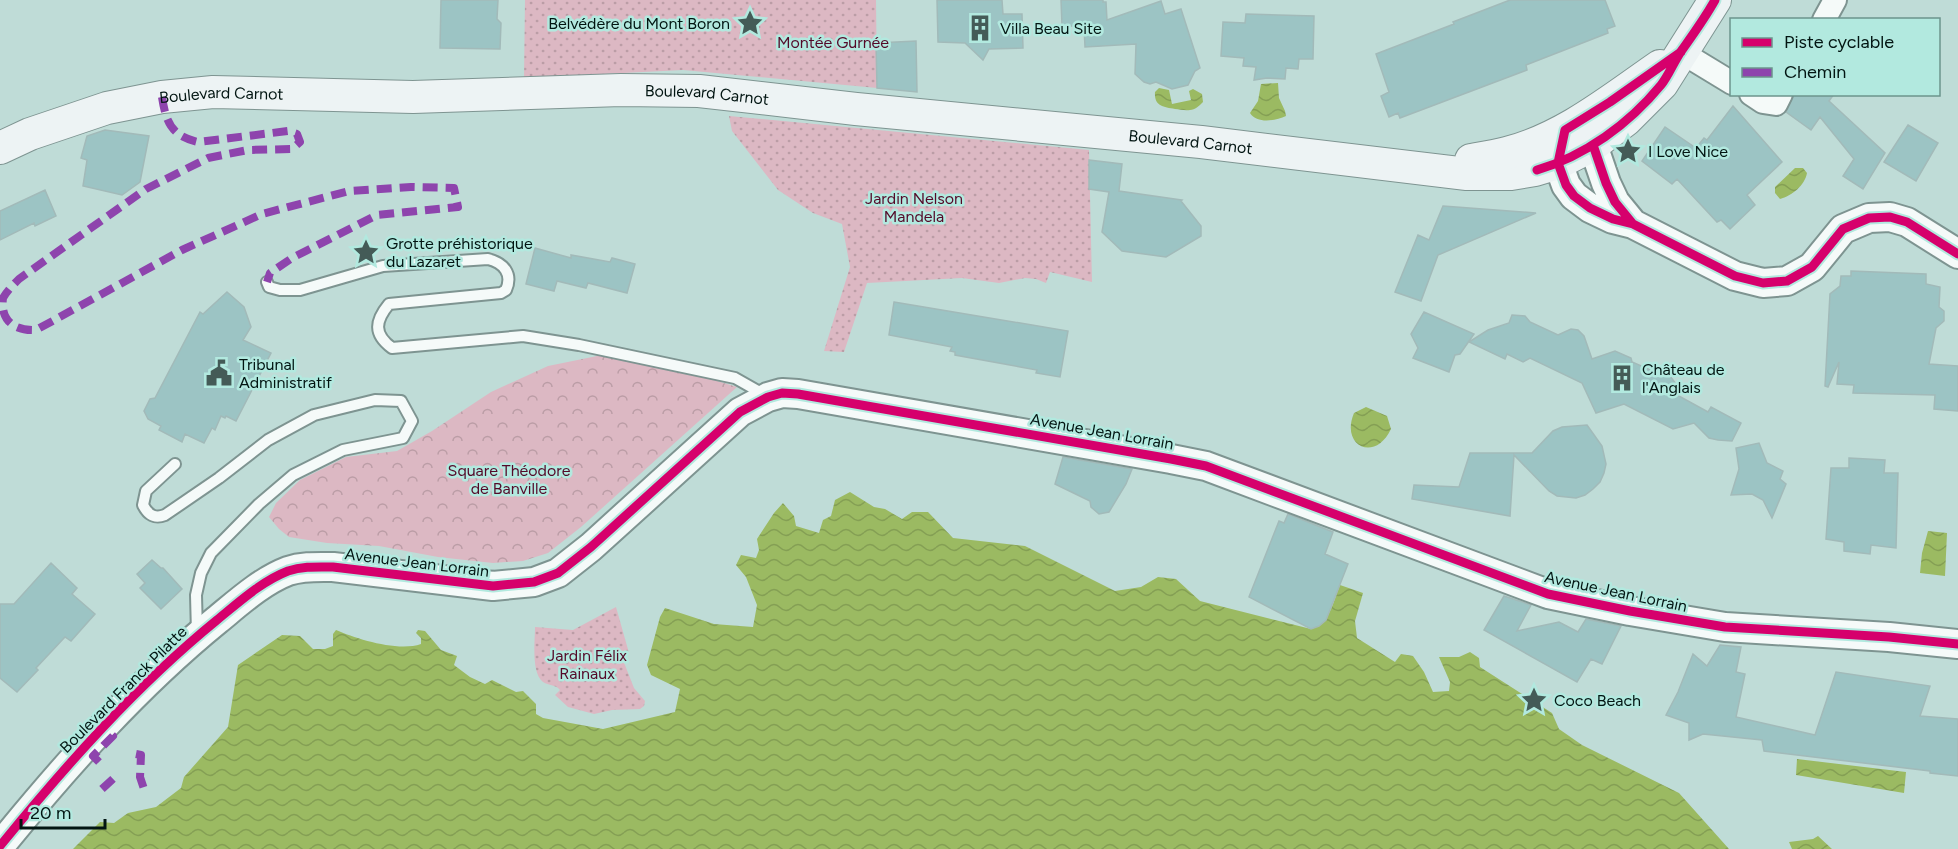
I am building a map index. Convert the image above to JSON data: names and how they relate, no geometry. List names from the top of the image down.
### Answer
{
  "streets": {
    "main road": ["Boulevard Carnot"],
    "street": ["Avenue Jean Lorrain", "Boulevard Franck Pilatte"]
  },
  "crossings": [
    ["Avenue Jean Lorrain", "Boulevard Franck Pilatte"]
  ],
  "parks": [
    "Montée Gurnée",
    "Jardin Nelson Mandela",
    "Square Théodore de Banville",
    "Jardin Félix Rainaux"
  ],
  "places": {
    "place": [
      "Belvédère du Mont Boron",
      "I Love Nice",
      "Grotte préhistorique du Lazaret",
      "Coco Beach"
    ],
    "building": ["Villa Beau Site", "Château de l'Anglais"],
    "public building": ["Tribunal Administratif"]
  },
  "legend": ["Piste cyclable", "Chemin"],
  "scale_bar": "20 m"
}
